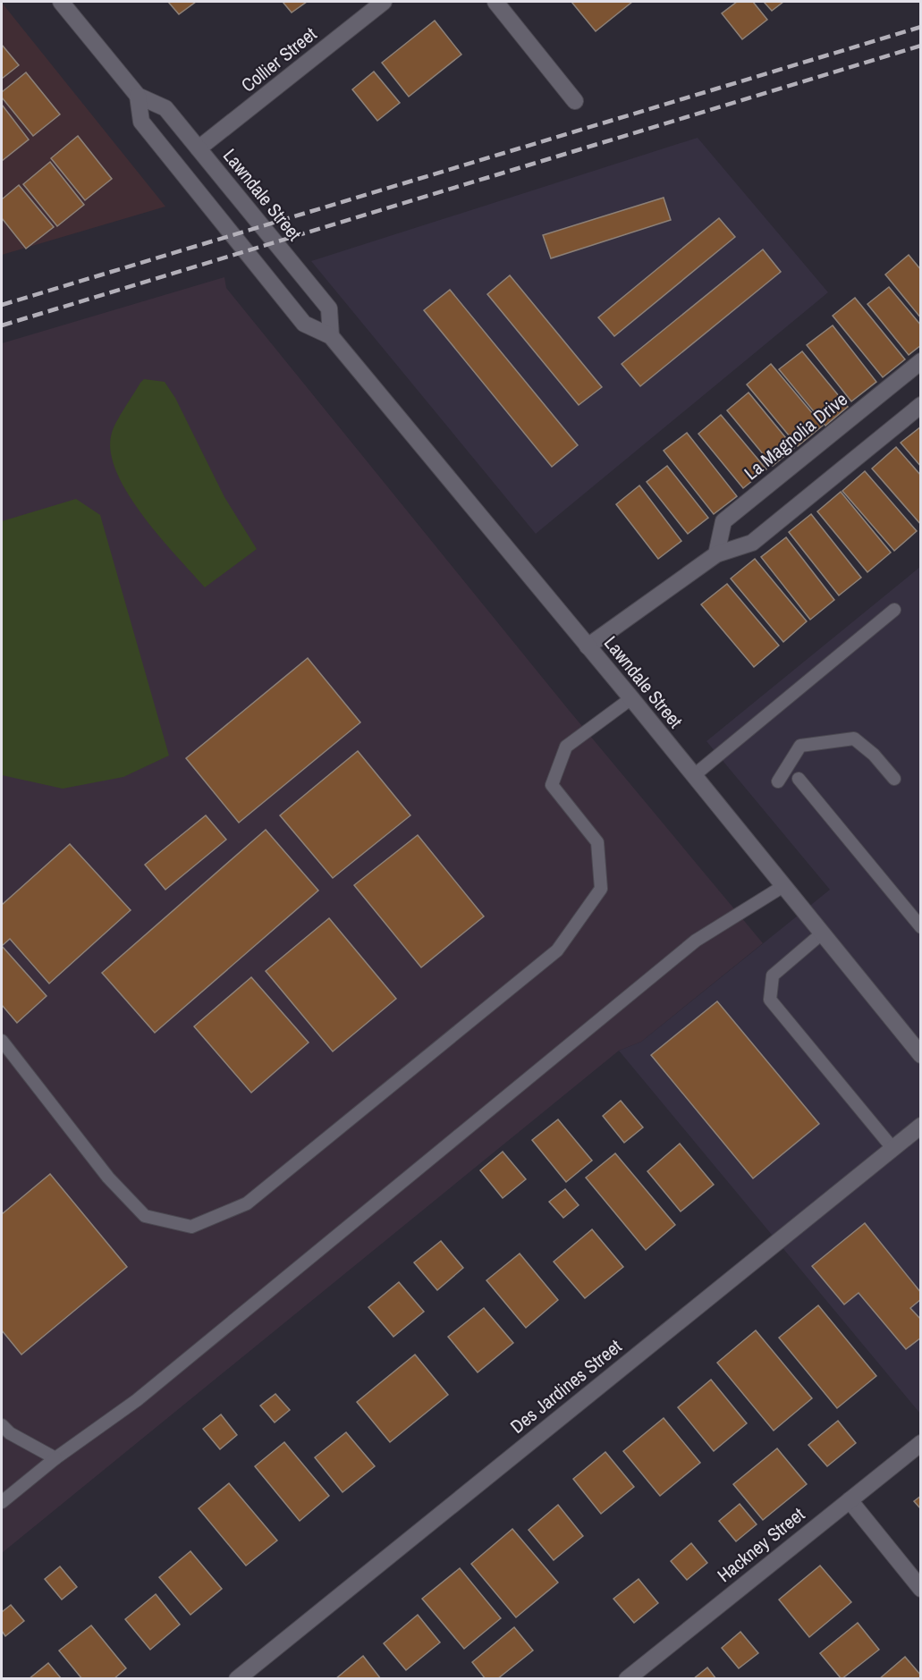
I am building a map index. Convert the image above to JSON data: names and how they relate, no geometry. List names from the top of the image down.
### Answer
{
  "streets": {
    "street": [
      "Collier Street",
      "Lawndale Street",
      "La Magnolia Drive",
      "Des Jardines Street",
      "Hackney Street"
    ]
  },
  "crossings": [
    ["Collier Street", "Lawndale Street"]
  ]
}
